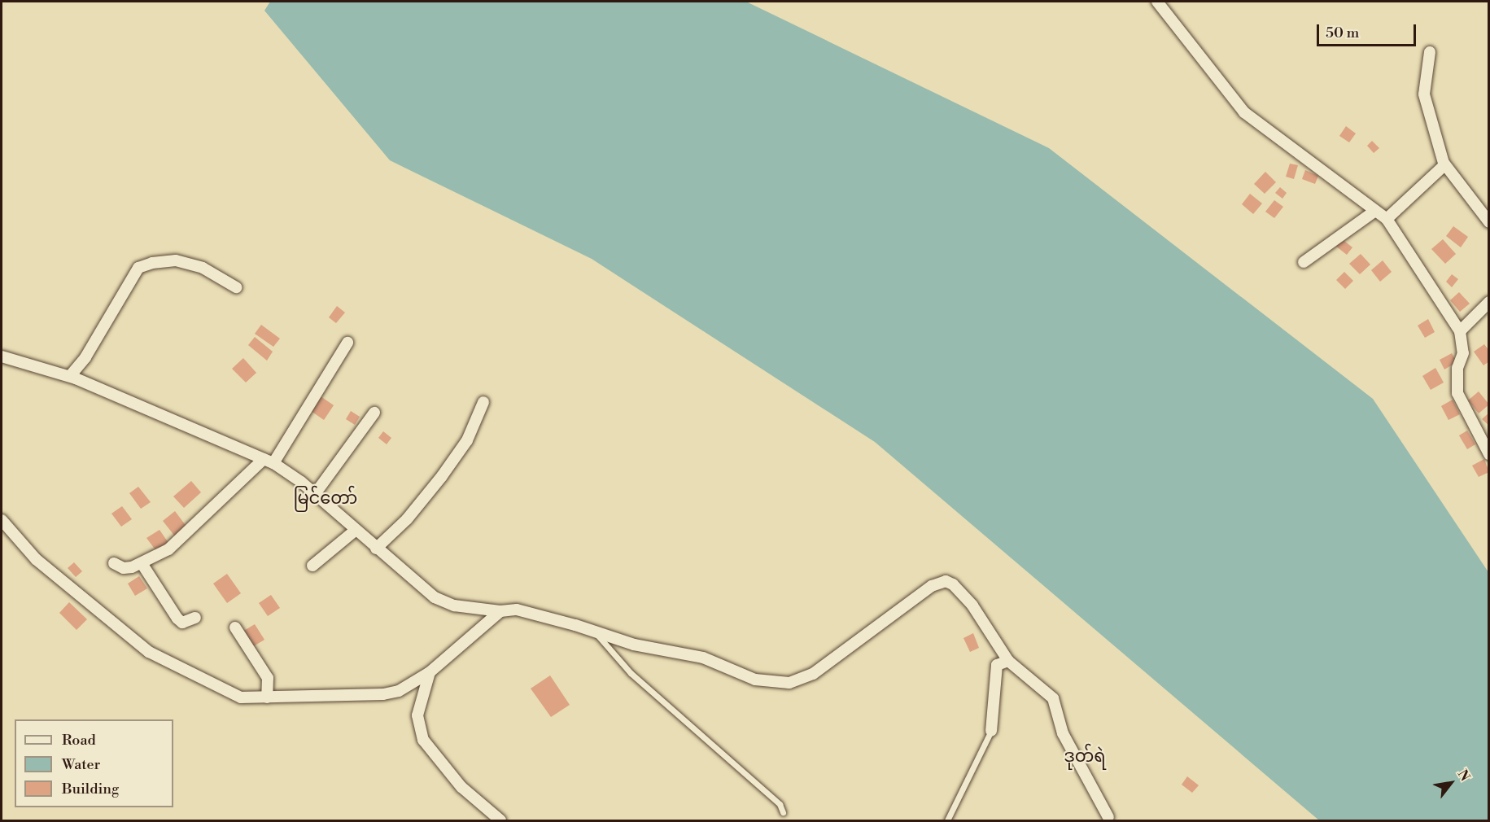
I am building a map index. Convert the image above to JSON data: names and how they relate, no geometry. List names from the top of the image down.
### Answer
{
  "districts": ["မြင်တော်", "ဒုတ်ရဲ"],
  "legend": ["Road", "Water", "Building"],
  "scale_bar": "50 m",
  "north": "top right"
}
